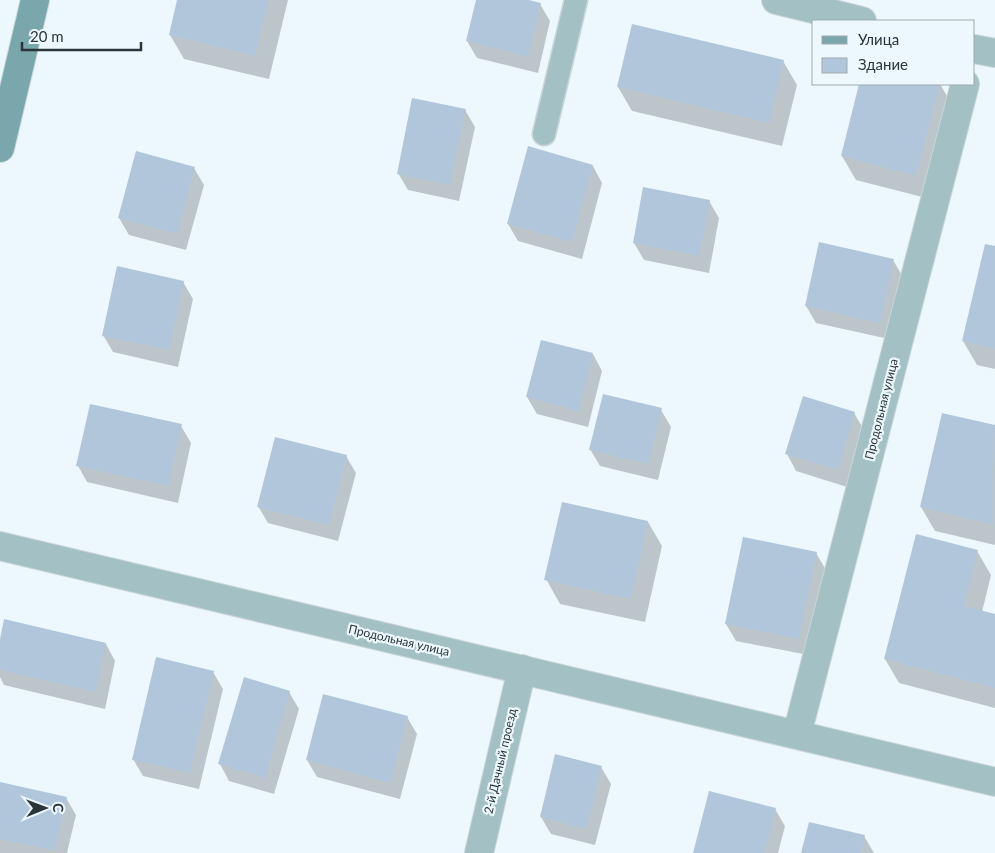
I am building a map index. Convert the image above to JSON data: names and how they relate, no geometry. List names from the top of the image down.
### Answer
{
  "streets": {
    "street": ["Продольная улица", "2-й Дачный проезд"]
  },
  "crossings": [
    ["Продольная улица", "2-й Дачный проезд"]
  ],
  "legend": ["Улица", "Здание"],
  "scale_bar": "20 m",
  "north": "right"
}
